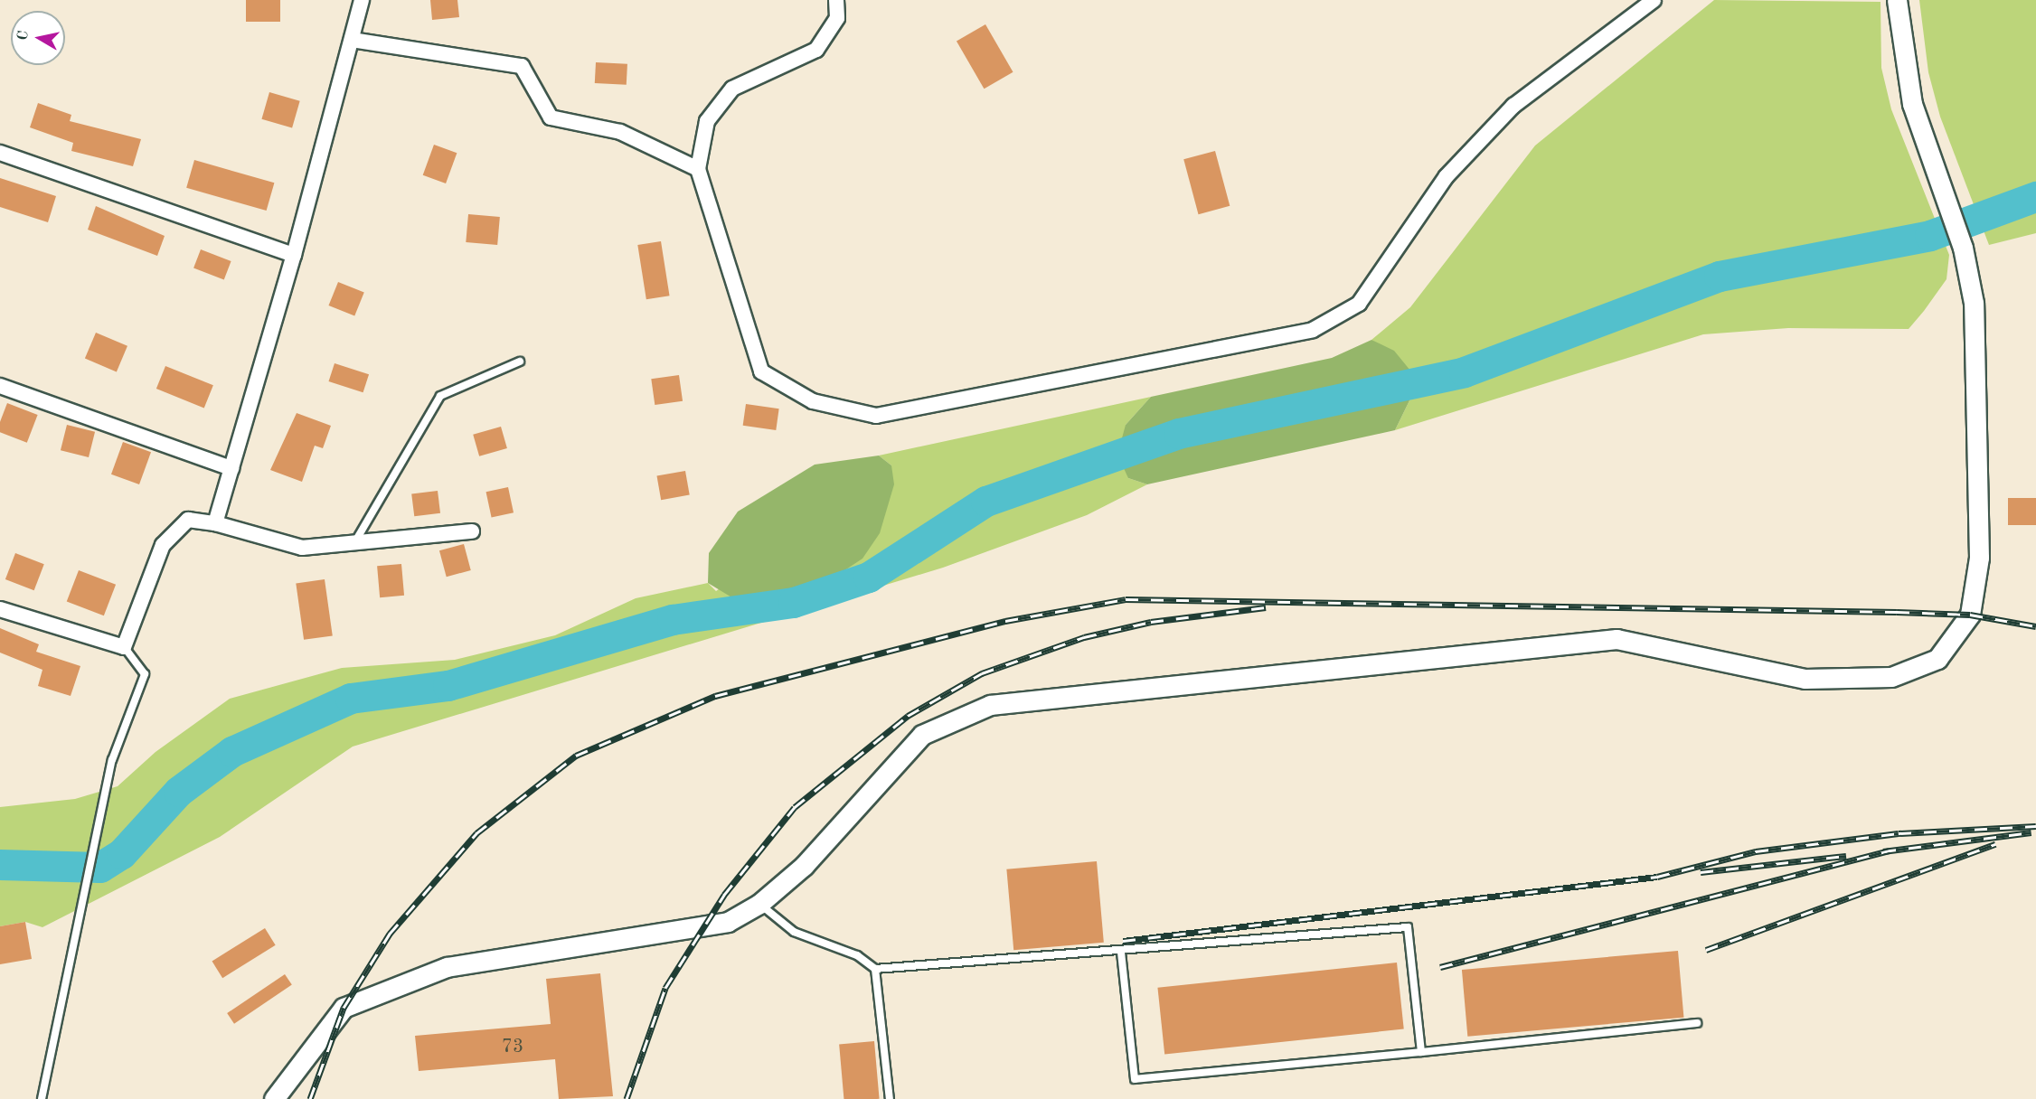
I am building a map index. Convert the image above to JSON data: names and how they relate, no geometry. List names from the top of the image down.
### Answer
{
  "house_numbers": ["73"],
  "north": "left"
}
